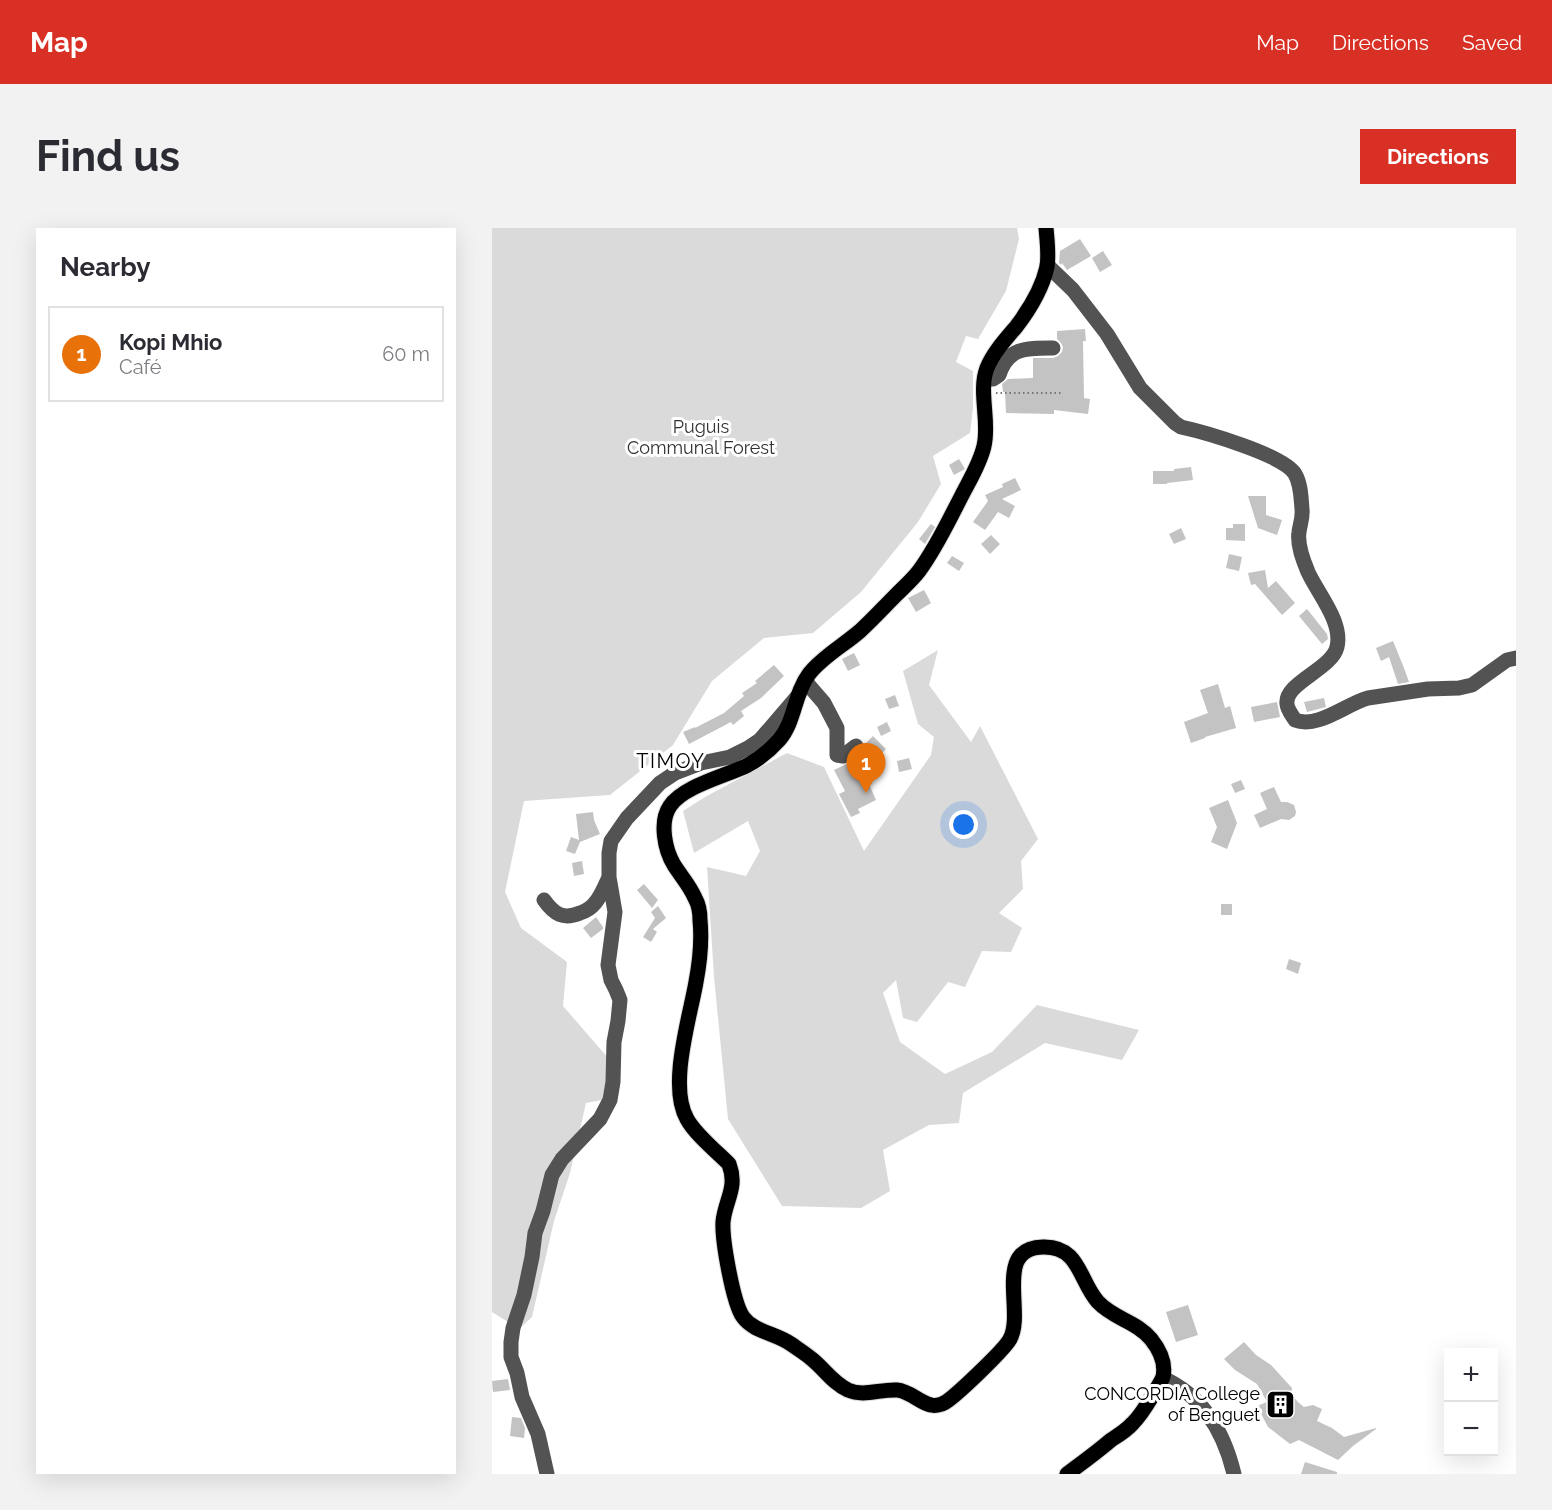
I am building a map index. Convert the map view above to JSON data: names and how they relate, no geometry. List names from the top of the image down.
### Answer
{
  "districts": ["TIMOY"],
  "parks": ["Puguis Communal Forest"],
  "places": {
    "building": ["CONCORDIA College of Benguet"]
  },
  "page": {
    "header": "Map",
    "nav": ["Map", "Directions", "Saved"],
    "buttons": "Directions",
    "title": "Find us",
    "heading": "Nearby",
    "list": [
      {
        "mark": "1",
        "name": "Kopi Mhio",
        "note": "Café",
        "value": "60 m"
      }
    ],
    "pins": "1",
    "map_buttons": ["+", "−"]
  }
}
